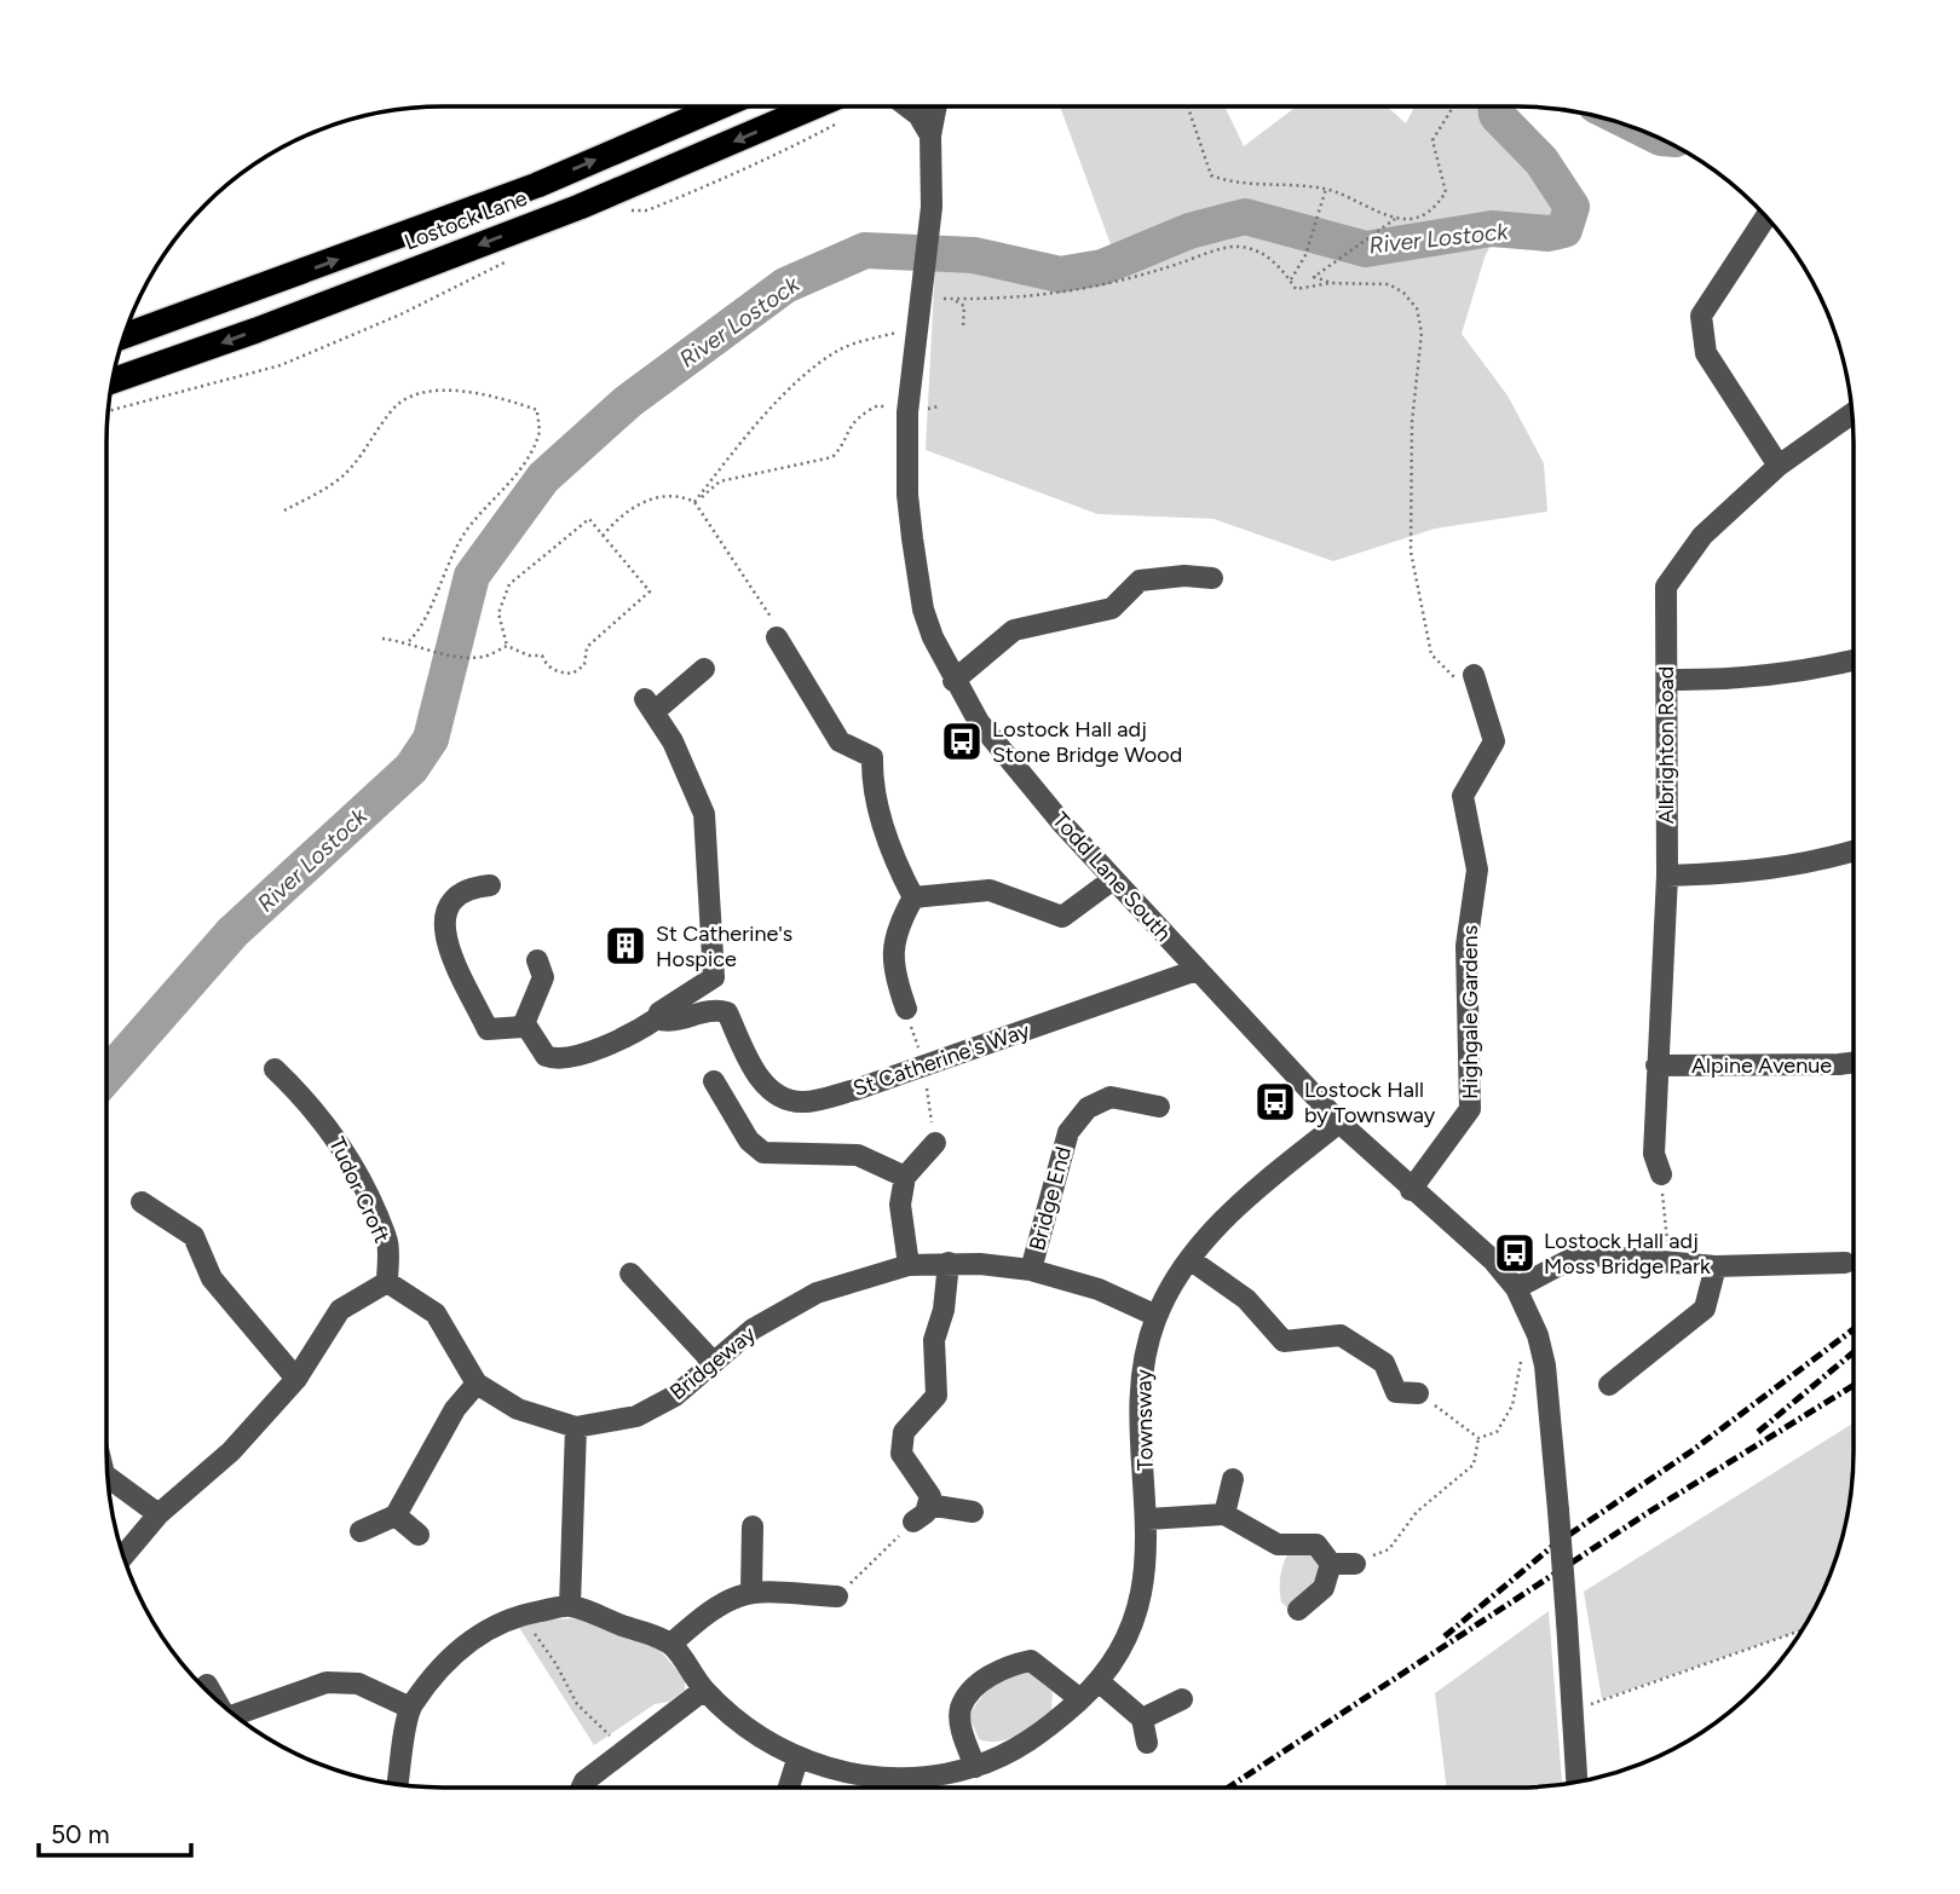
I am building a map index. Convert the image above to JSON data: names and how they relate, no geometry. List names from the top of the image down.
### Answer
{
  "streets": {
    "highway": ["Lostock Lane"],
    "street": [
      "Albrighton Road",
      "Todd Lane South",
      "Highgale Gardens",
      "St Catherine's Way",
      "Alpine Avenue",
      "Tudor Croft",
      "Bridge End",
      "Bridgeway",
      "Townsway"
    ]
  },
  "crossings": [
    ["Albrighton Road", "Alpine Avenue"],
    ["Todd Lane South", "Highgale Gardens"],
    ["Todd Lane South", "St Catherine's Way"],
    ["Todd Lane South", "Townsway"],
    ["Tudor Croft", "Bridgeway"],
    ["Bridge End", "Bridgeway"],
    ["Bridgeway", "Townsway"]
  ],
  "water": ["River Lostock"],
  "places": {
    "bus stop": ["Lostock Hall adj Stone Bridge Wood", "Lostock Hall by Townsway", "Lostock Hall adj Moss Bridge Park"],
    "building": ["St Catherine's Hospice"]
  },
  "scale_bar": "50 m"
}
